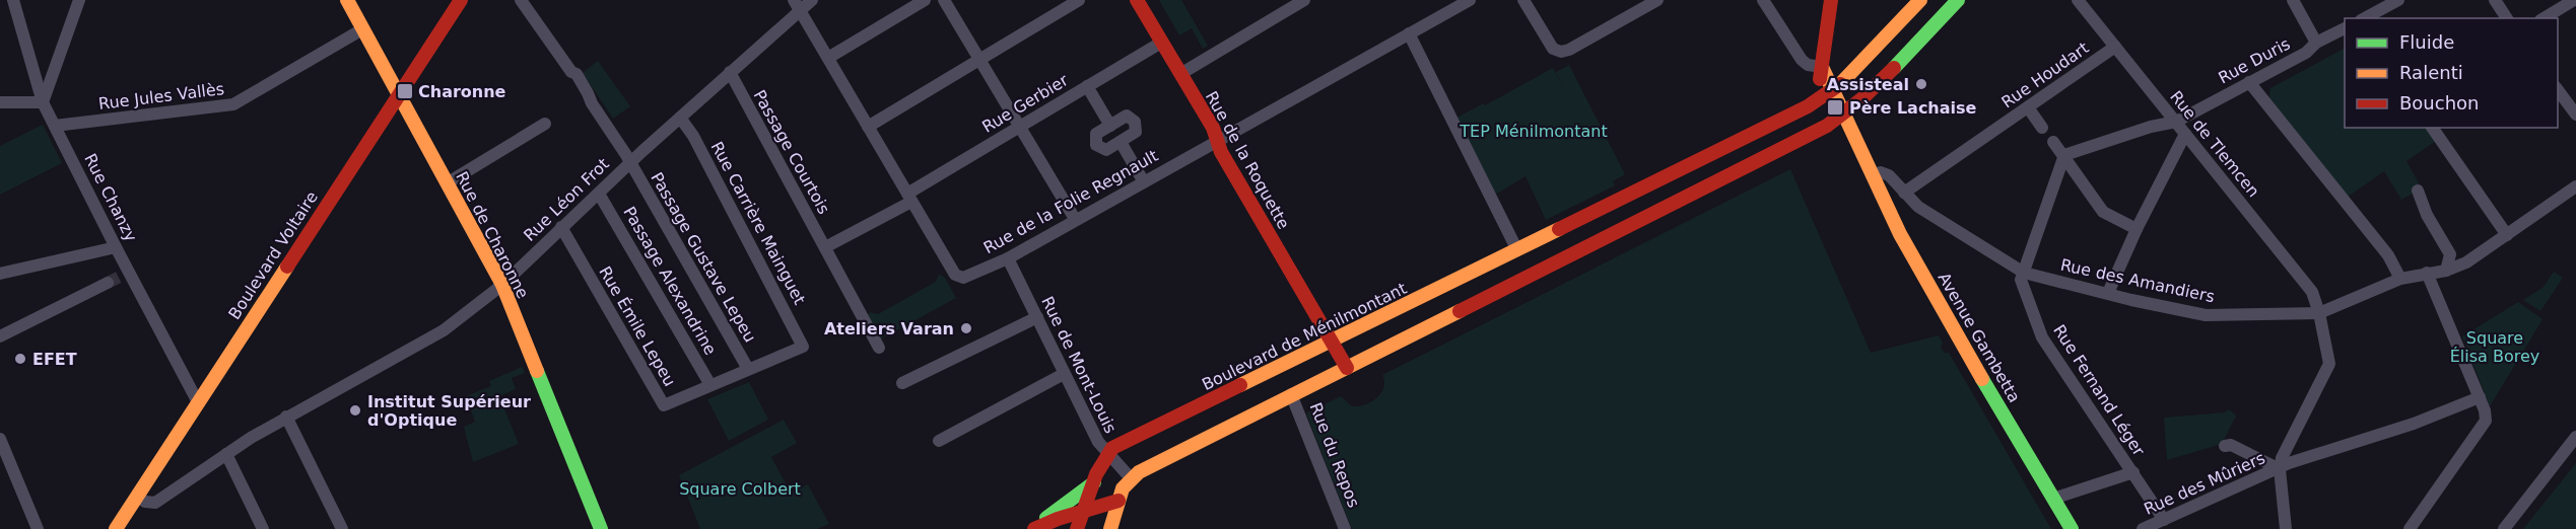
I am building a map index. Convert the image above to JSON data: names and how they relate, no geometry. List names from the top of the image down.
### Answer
{
  "streets": {
    "main road": [
      "Rue de la Roquette",
      "Rue de Charonne",
      "Boulevard Voltaire",
      "Boulevard de Ménilmontant",
      "Avenue Gambetta"
    ],
    "street": [
      "Rue Duris",
      "Rue Houdart",
      "Rue Jules Vallès",
      "Rue Gerbier",
      "Rue de Tlemcen",
      "Passage Courtois",
      "Rue Chanzy",
      "Rue Léon Frot",
      "Rue de la Folie Regnault",
      "Rue Carrière Mainguet",
      "Passage Gustave Lepeu",
      "Passage Alexandrine",
      "Rue des Amandiers",
      "Rue Émile Lepeu",
      "Rue de Mont-Louis",
      "Rue Fernand Léger",
      "Rue du Repos",
      "Rue des Mûriers"
    ]
  },
  "crossings": [
    ["Rue Duris", "Rue de Tlemcen"],
    ["Rue Houdart", "Rue de Tlemcen"],
    ["Rue Houdart", "Rue des Amandiers"],
    ["Rue Jules Vallès", "Rue Chanzy"],
    ["Rue Jules Vallès", "Rue de Charonne"],
    ["Rue Gerbier", "Rue de la Roquette"],
    ["Rue Gerbier", "Rue de la Folie Regnault"],
    ["Rue de Tlemcen", "Rue des Amandiers"],
    ["Rue de Tlemcen", "Rue des Mûriers"],
    ["Passage Courtois", "Rue Léon Frot"],
    ["Rue de la Roquette", "Rue de la Folie Regnault"],
    ["Rue de la Roquette", "Boulevard de Ménilmontant"],
    ["Rue Chanzy", "Boulevard Voltaire"],
    ["Rue Léon Frot", "Rue de la Folie Regnault"],
    ["Rue Léon Frot", "Rue Carrière Mainguet"],
    ["Rue Léon Frot", "Rue de Charonne"],
    ["Rue Léon Frot", "Boulevard Voltaire"],
    ["Rue Léon Frot", "Passage Gustave Lepeu"],
    ["Rue Léon Frot", "Passage Alexandrine"],
    ["Rue Léon Frot", "Rue Émile Lepeu"],
    ["Rue de la Folie Regnault", "Rue de Mont-Louis"],
    ["Rue Carrière Mainguet", "Rue Émile Lepeu"],
    ["Rue de Charonne", "Boulevard Voltaire"],
    ["Passage Gustave Lepeu", "Rue Émile Lepeu"],
    ["Passage Alexandrine", "Rue Émile Lepeu"],
    ["Rue des Amandiers", "Avenue Gambetta"],
    ["Rue des Amandiers", "Rue Fernand Léger"],
    ["Boulevard de Ménilmontant", "Rue de Mont-Louis"],
    ["Rue Fernand Léger", "Rue des Mûriers"]
  ],
  "parks": ["TEP Ménilmontant", "Square Élisa Borey", "Square Colbert"],
  "places": {
    "other": [
      "Assisteal",
      "Ateliers Varan",
      "EFET",
      "Institut Supérieur d'Optique"
    ],
    "transit": ["Charonne", "Père Lachaise"]
  },
  "legend": ["Fluide", "Ralenti", "Bouchon"]
}
